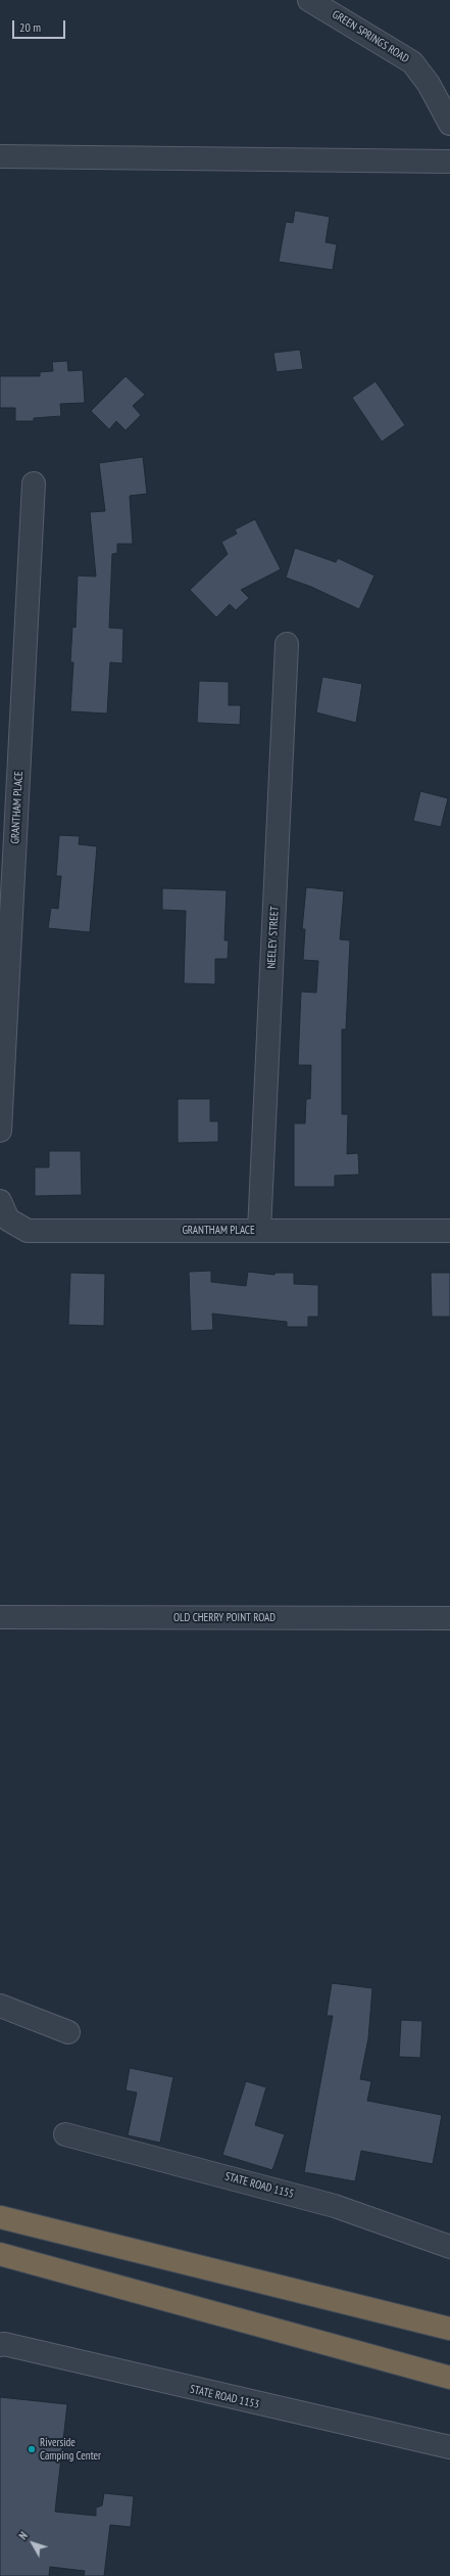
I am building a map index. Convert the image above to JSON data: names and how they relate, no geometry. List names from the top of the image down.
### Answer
{
  "streets": {
    "street": [
      "GREEN SPRINGS ROAD",
      "GRANTHAM PLACE",
      "NEELEY STREET",
      "OLD CHERRY POINT ROAD",
      "STATE ROAD 1155",
      "STATE ROAD 1153"
    ]
  },
  "crossings": [
    ["GRANTHAM PLACE", "NEELEY STREET"]
  ],
  "places": ["Riverside Camping Center"],
  "scale_bar": "20 m",
  "north": "top left"
}
